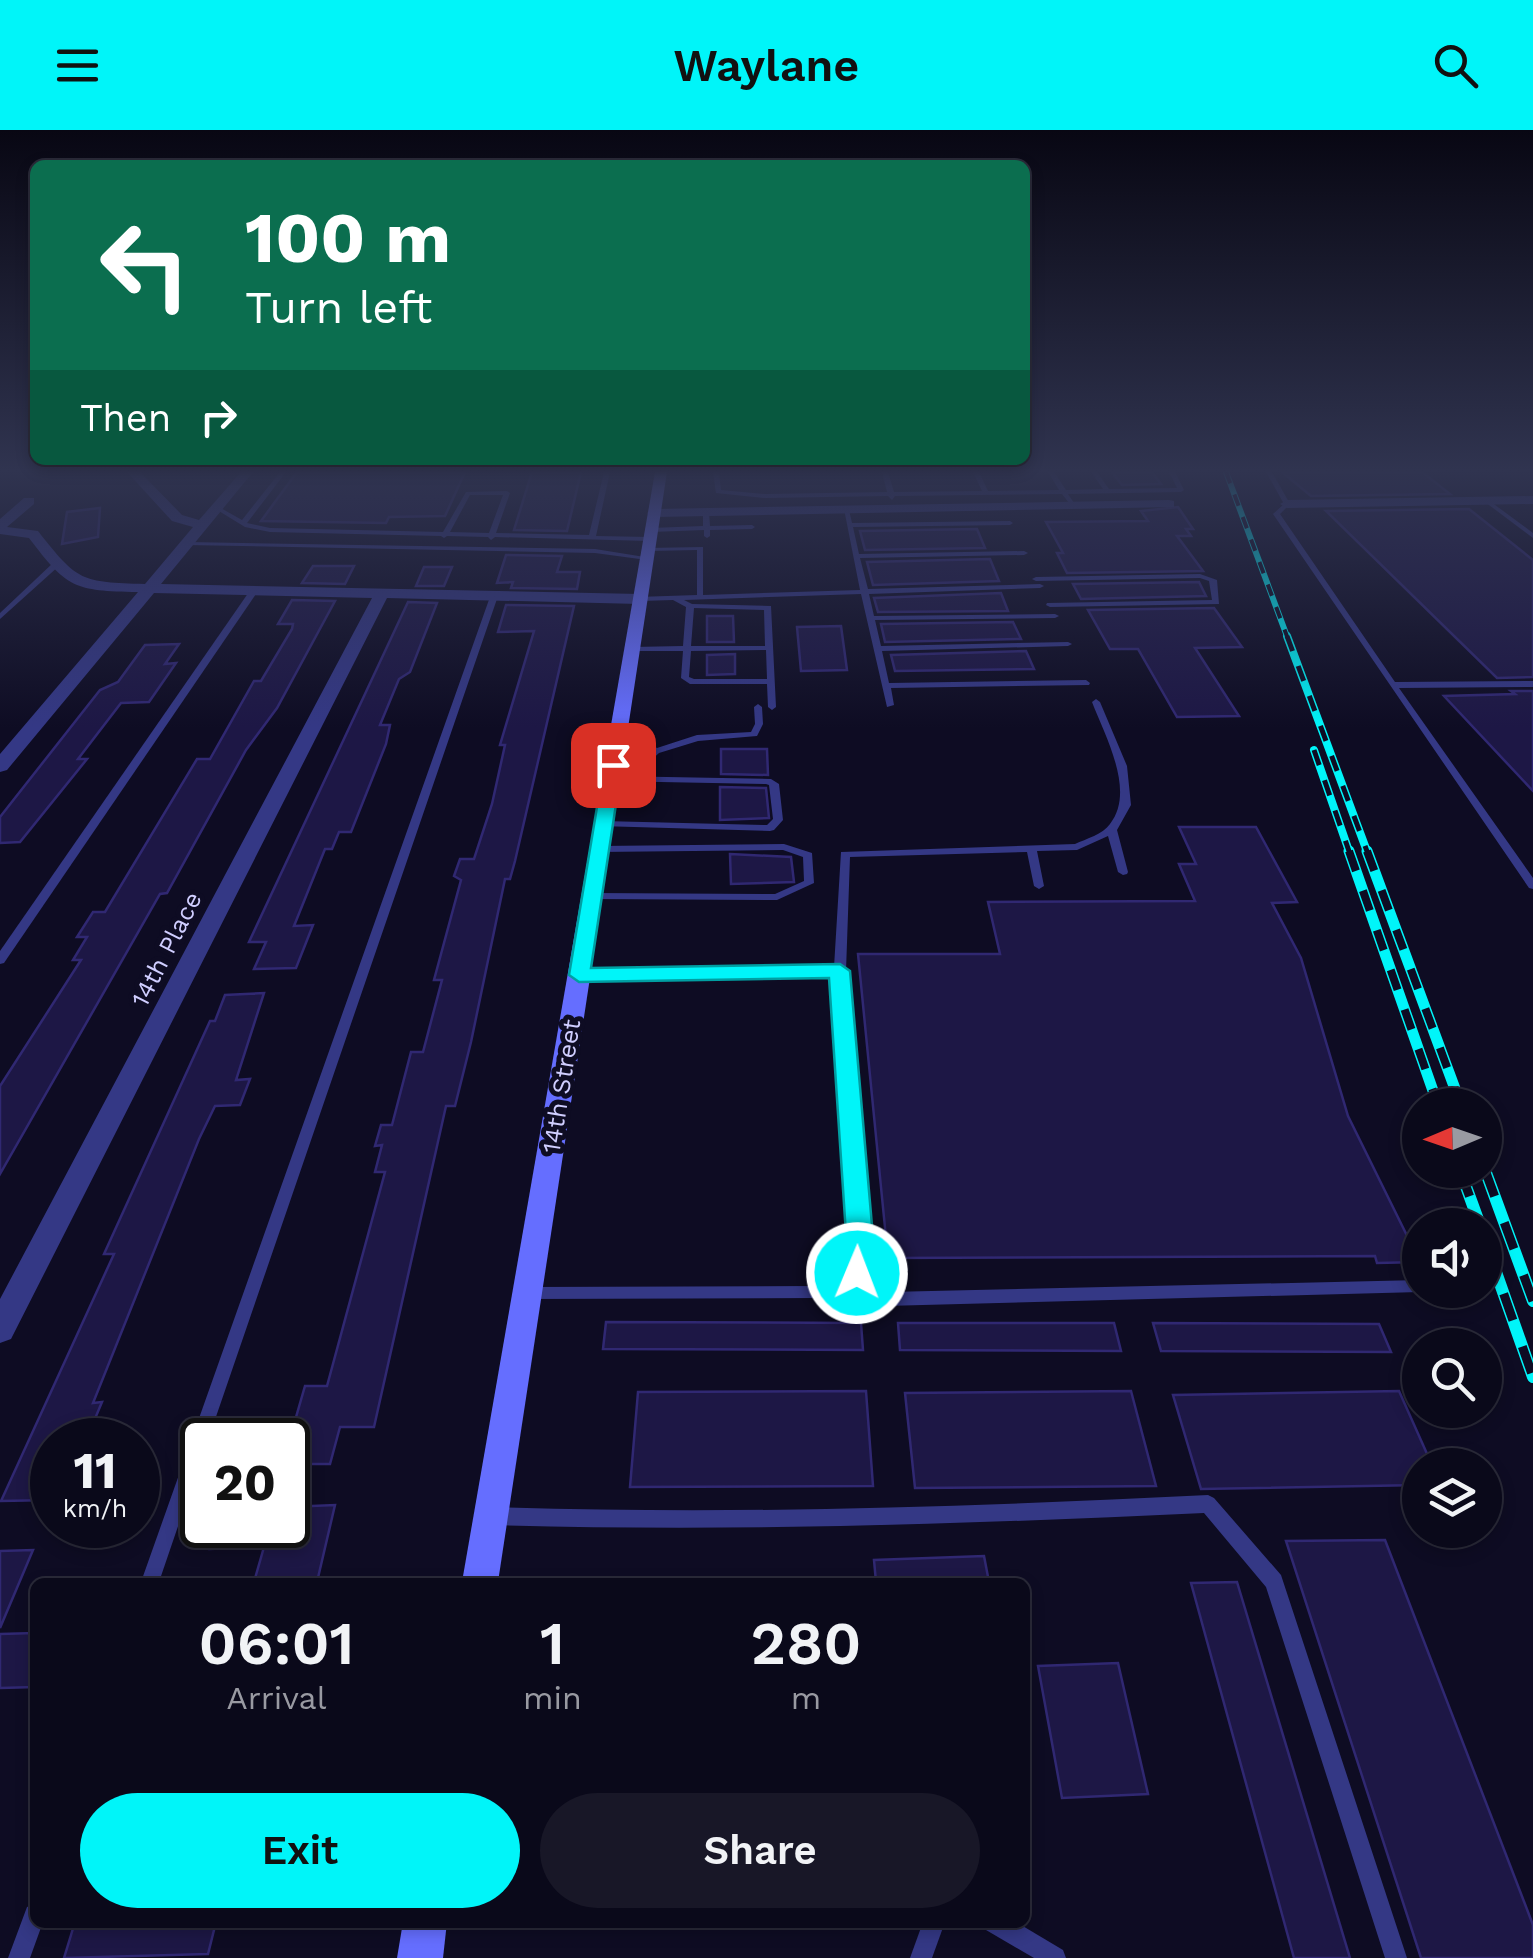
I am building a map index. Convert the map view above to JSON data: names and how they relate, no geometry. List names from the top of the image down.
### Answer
{
  "streets": {
    "main road": ["14th Street"],
    "street": ["14th Place"]
  },
  "north": "left",
  "page": {
    "header": "Waylane",
    "turn": ["100 m", "Turn left"],
    "then": "Then",
    "speed": "11 km/h",
    "limit": "20",
    "eta": [
      "06:01",
      "Arrival",
      "1",
      "min",
      "280",
      "m"
    ],
    "buttons": ["Exit", "Share"]
  }
}
